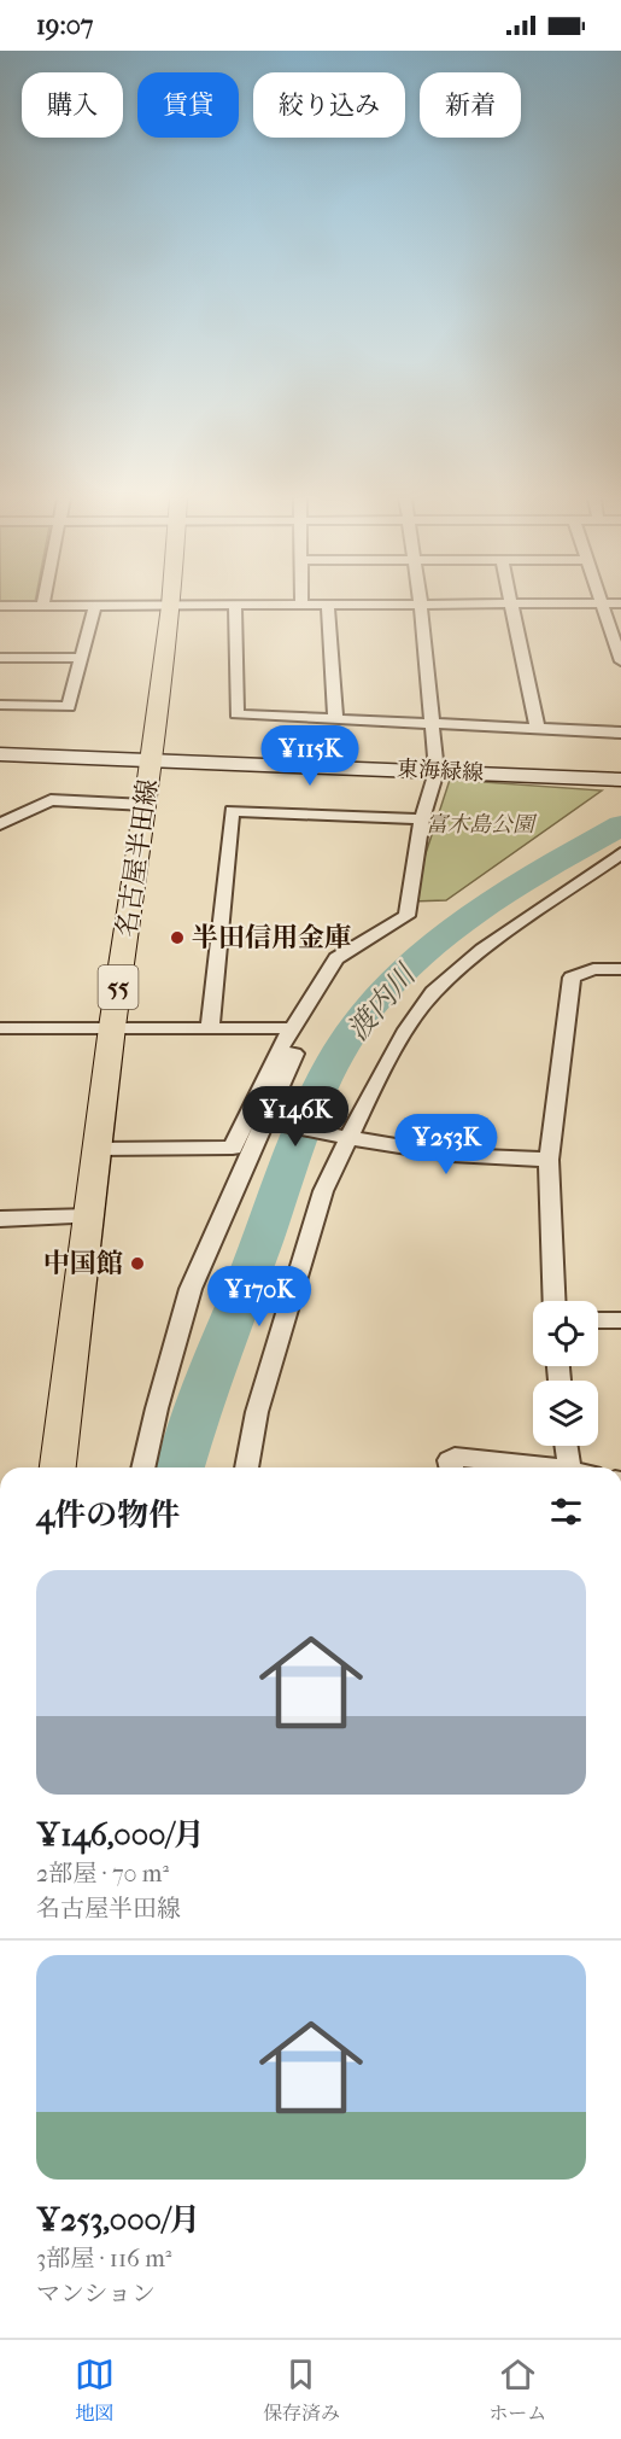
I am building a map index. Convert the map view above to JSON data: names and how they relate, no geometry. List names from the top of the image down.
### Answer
{
  "streets": {
    "main road": ["東海緑線", "名古屋半田線", "55"]
  },
  "crossings": [
    ["東海緑線", "名古屋半田線"]
  ],
  "water": ["渡内川"],
  "parks": ["富木島公園"],
  "places": ["半田信用金庫", "中国館"],
  "page": {
    "status": "19:07",
    "chip": [
      "購入",
      "賃貸",
      "絞り込み",
      "新着"
    ],
    "price": [
      "¥115K",
      "¥146K",
      "¥253K",
      "¥170K"
    ],
    "heading": "4件の物件",
    "list": [
      {
        "name": "¥146,000/月",
        "note": "2部屋 · 70 m² · 名古屋半田線"
      },
      {
        "name": "¥253,000/月",
        "note": "3部屋 · 116 m² · マンション"
      }
    ],
    "tabs": ["地図", "保存済み", "ホーム"]
  }
}
